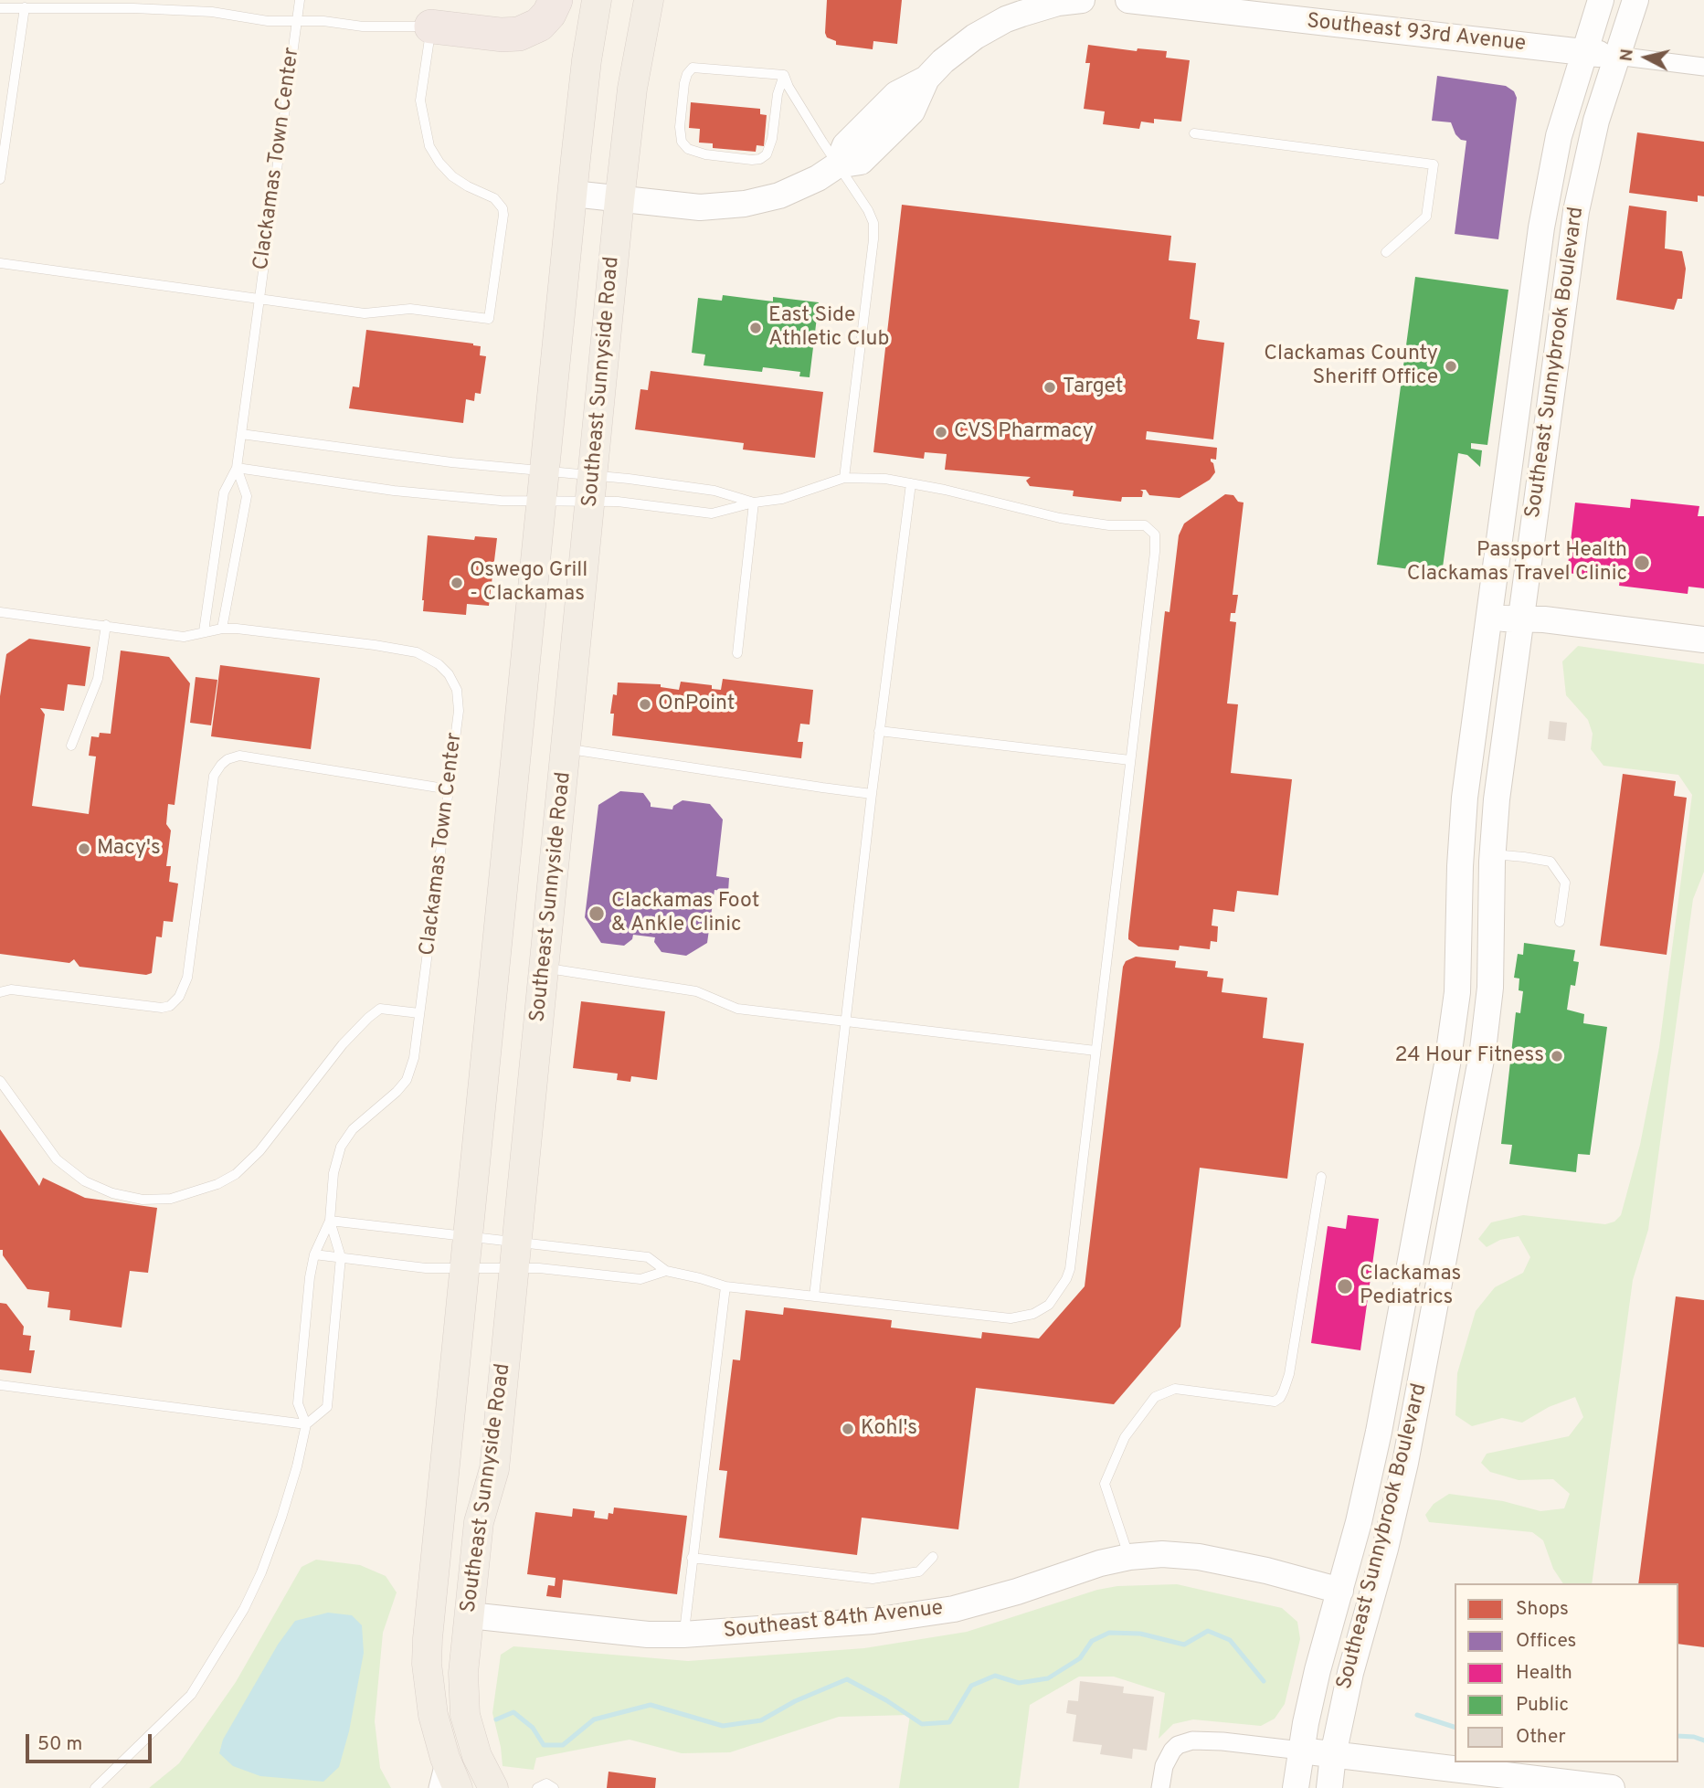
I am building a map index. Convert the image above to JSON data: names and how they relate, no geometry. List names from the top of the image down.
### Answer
{
  "streets": {
    "main road": [
      "Southeast 93rd Avenue",
      "Southeast Sunnybrook Boulevard",
      "Southeast Sunnyside Road",
      "Southeast 84th Avenue"
    ],
    "lane": ["Clackamas Town Center"]
  },
  "crossings": [
    ["Southeast 93rd Avenue", "Southeast Sunnybrook Boulevard"],
    ["Southeast Sunnybrook Boulevard", "Southeast 84th Avenue"],
    ["Southeast Sunnyside Road", "Southeast 84th Avenue"]
  ],
  "places": [
    "East Side Athletic Club",
    "Clackamas County Sheriff Office",
    "Target",
    "CVS Pharmacy",
    "Passport Health Clackamas Travel Clinic",
    "Oswego Grill - Clackamas",
    "OnPoint",
    "Macy's",
    "Clackamas Foot & Ankle Clinic",
    "24 Hour Fitness",
    "Clackamas Pediatrics",
    "Kohl's"
  ],
  "legend": [
    "Shops",
    "Offices",
    "Health",
    "Public",
    "Other"
  ],
  "scale_bar": "50 m",
  "north": "left"
}
